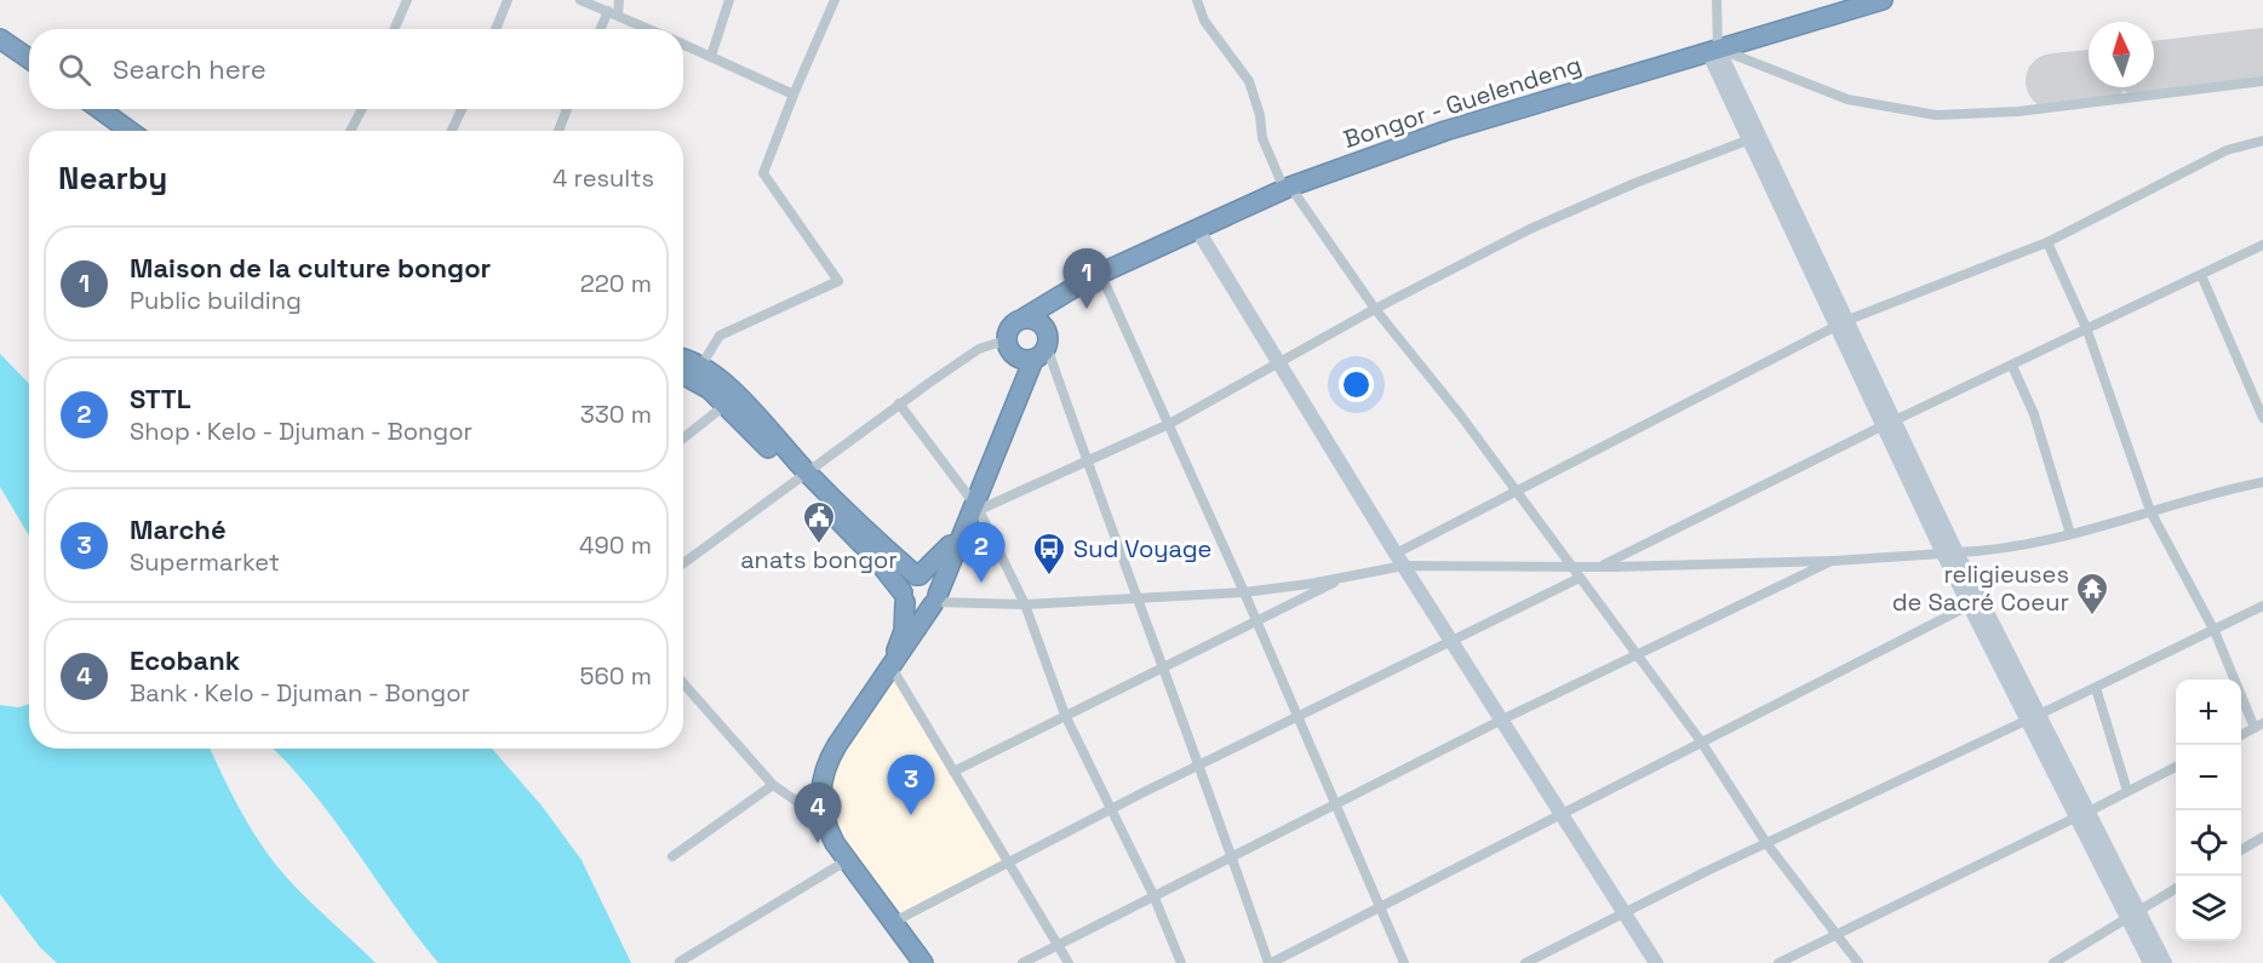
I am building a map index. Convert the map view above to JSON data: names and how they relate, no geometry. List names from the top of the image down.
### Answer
{
  "streets": {
    "highway": ["Bongor - Guelendeng"]
  },
  "places": {
    "public building": ["anats bongor"],
    "bus stop": ["Sud Voyage"],
    "temple": ["religieuses de Sacré Coeur"]
  },
  "north": "top",
  "page": {
    "search": "Search here",
    "heading": ["Nearby", "4 results"],
    "list": [
      {
        "mark": "1",
        "name": "Maison de la culture bongor",
        "note": "Public building",
        "value": "220 m"
      },
      {
        "mark": "2",
        "name": "STTL",
        "note": "Shop · Kelo - Djuman - Bongor",
        "value": "330 m"
      },
      {
        "mark": "3",
        "name": "Marché",
        "note": "Supermarket",
        "value": "490 m"
      },
      {
        "mark": "4",
        "name": "Ecobank",
        "note": "Bank · Kelo - Djuman - Bongor",
        "value": "560 m"
      }
    ],
    "pins": [
      "1",
      "2",
      "3",
      "4"
    ],
    "map_buttons": ["+", "−"]
  }
}
